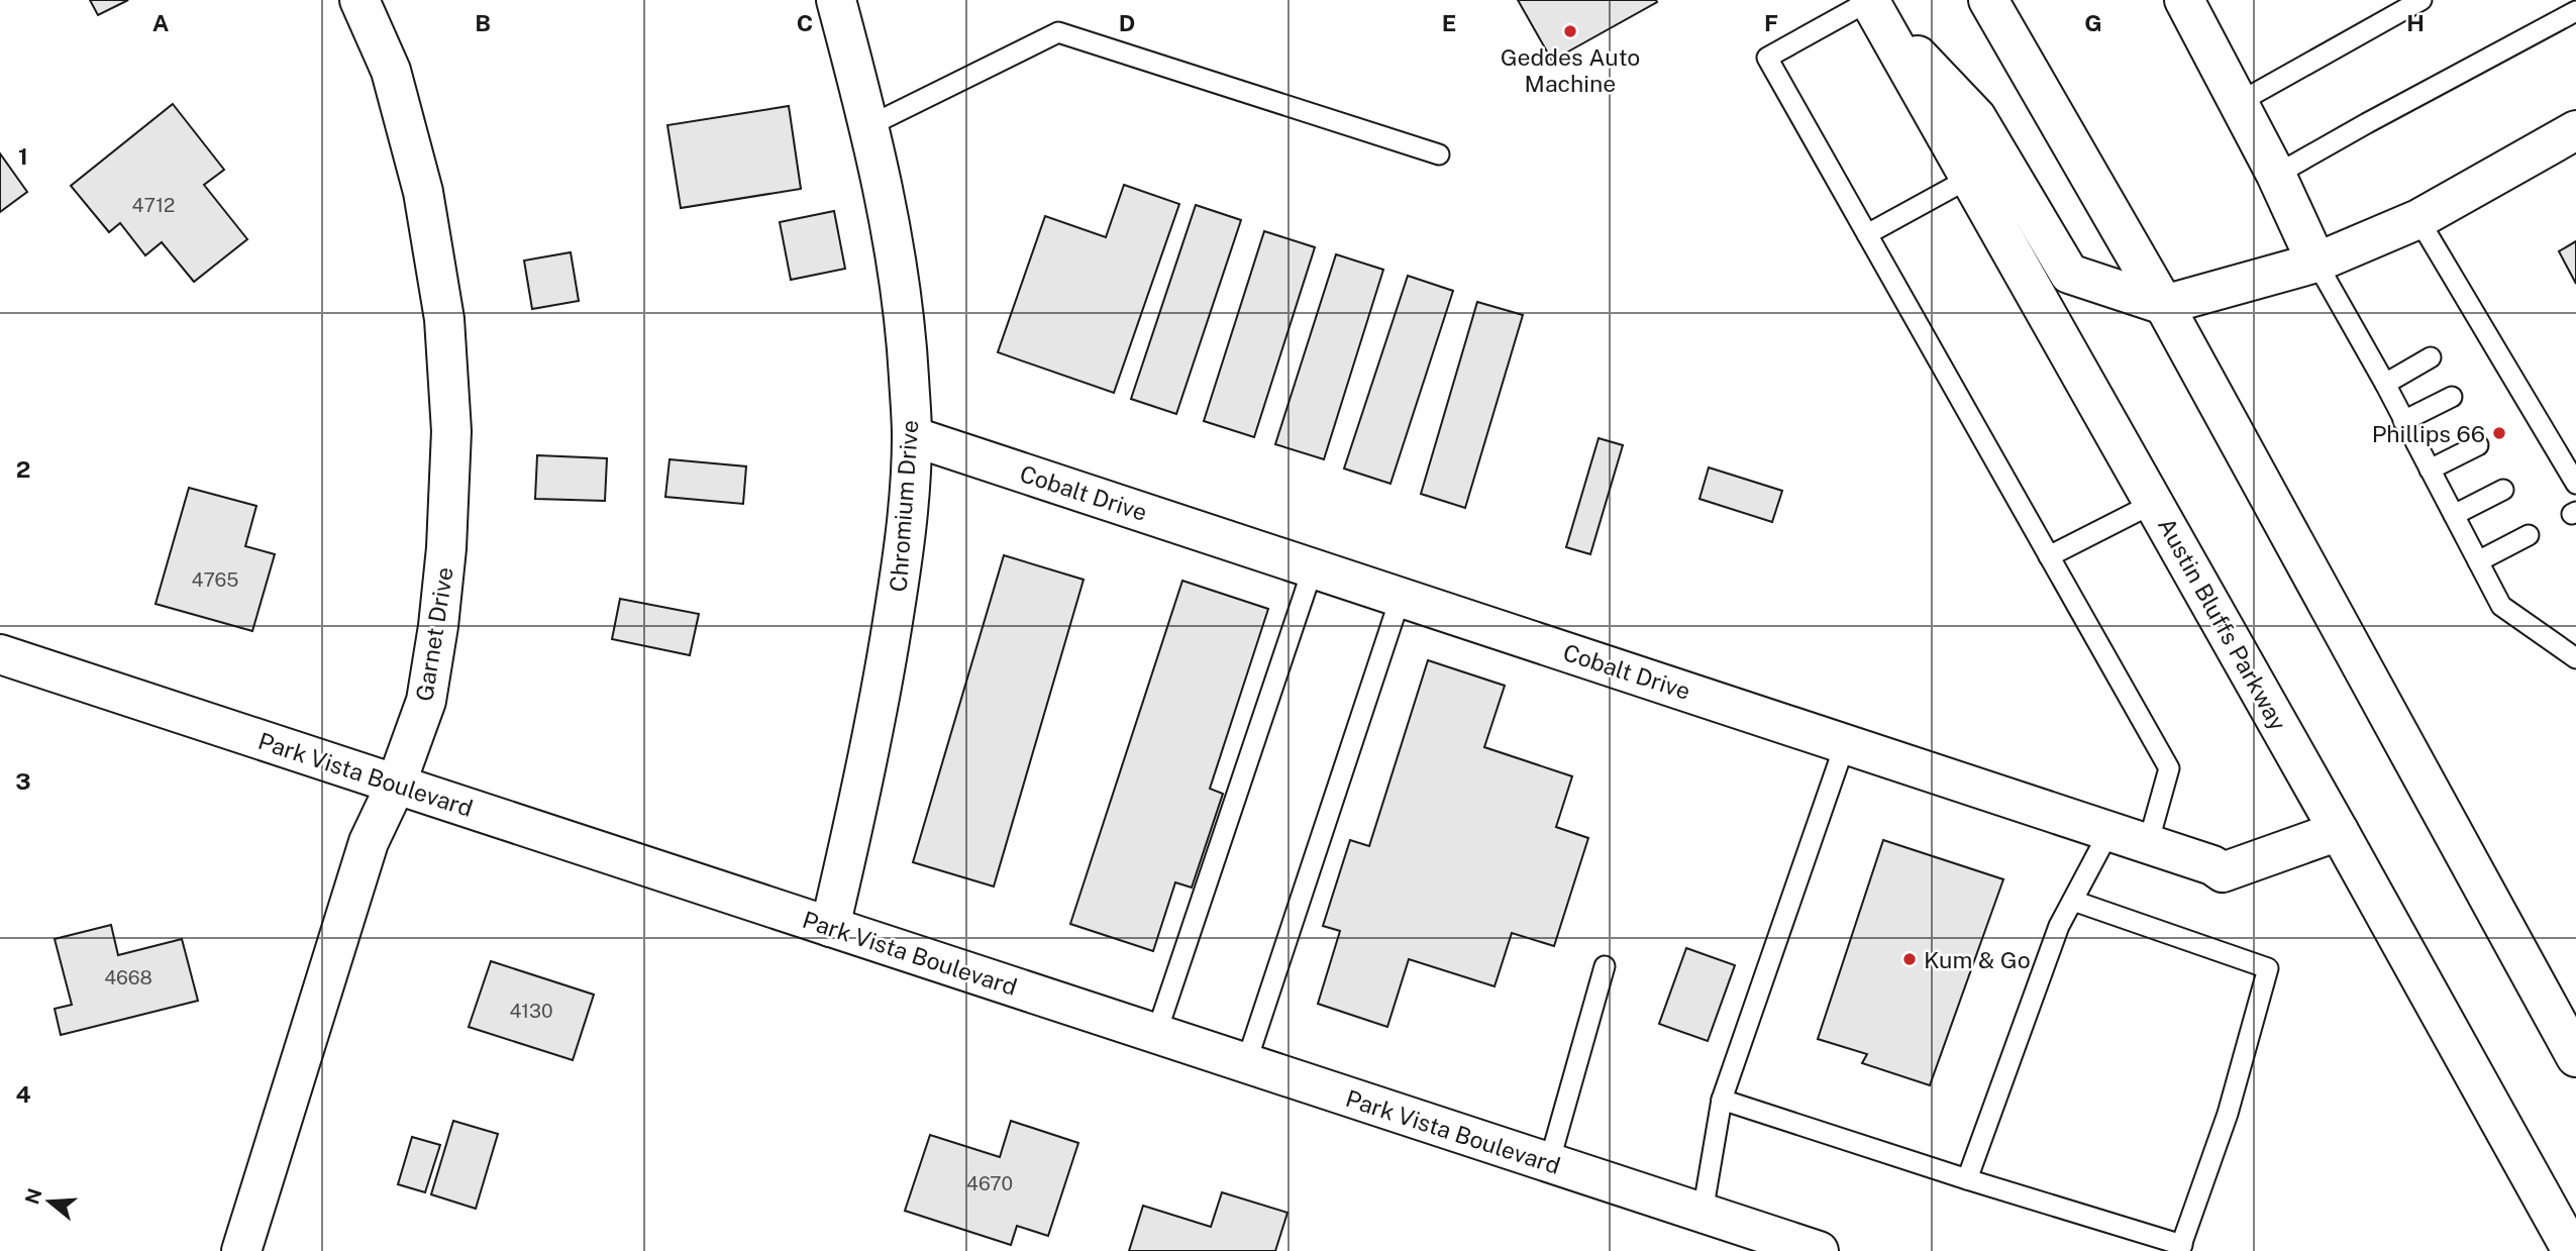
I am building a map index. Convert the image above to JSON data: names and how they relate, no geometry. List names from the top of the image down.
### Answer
{
  "streets": {
    "street": [
      "Cobalt Drive",
      "Chromium Drive",
      "Austin Bluffs Parkway",
      "Garnet Drive",
      "Park Vista Boulevard"
    ]
  },
  "crossings": [
    ["Cobalt Drive", "Chromium Drive"],
    ["Cobalt Drive", "Austin Bluffs Parkway"],
    ["Chromium Drive", "Park Vista Boulevard"],
    ["Garnet Drive", "Park Vista Boulevard"]
  ],
  "places": ["Geddes Auto Machine", "Phillips 66", "Kum & Go"],
  "house_numbers": [
    "4712",
    "4765",
    "4668",
    "4130",
    "4670"
  ],
  "north": "left",
  "grid": {
    "columns": [
      "A",
      "B",
      "C",
      "D",
      "E",
      "F",
      "G",
      "H"
    ],
    "rows": [
      "1",
      "2",
      "3",
      "4"
    ]
  }
}
